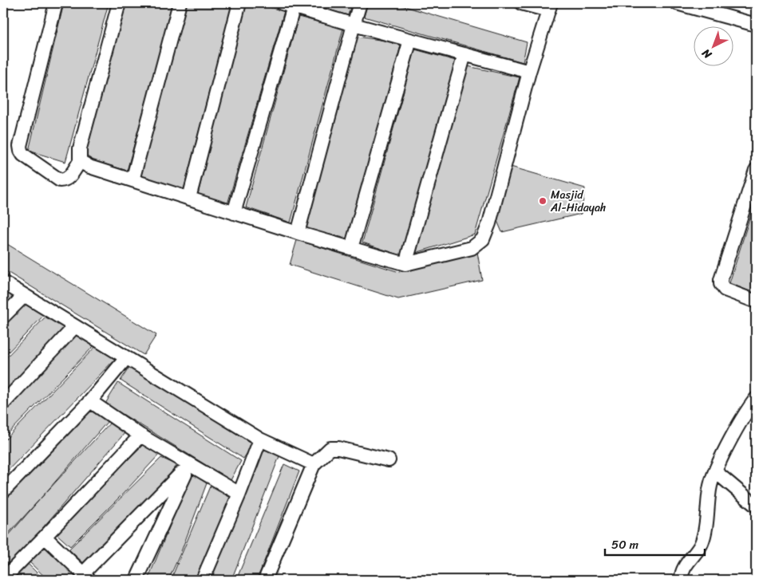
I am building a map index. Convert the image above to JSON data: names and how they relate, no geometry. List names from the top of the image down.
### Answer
{
  "places": ["Masjid Al-Hidayah"],
  "scale_bar": "50 m",
  "north": "bottom left"
}
